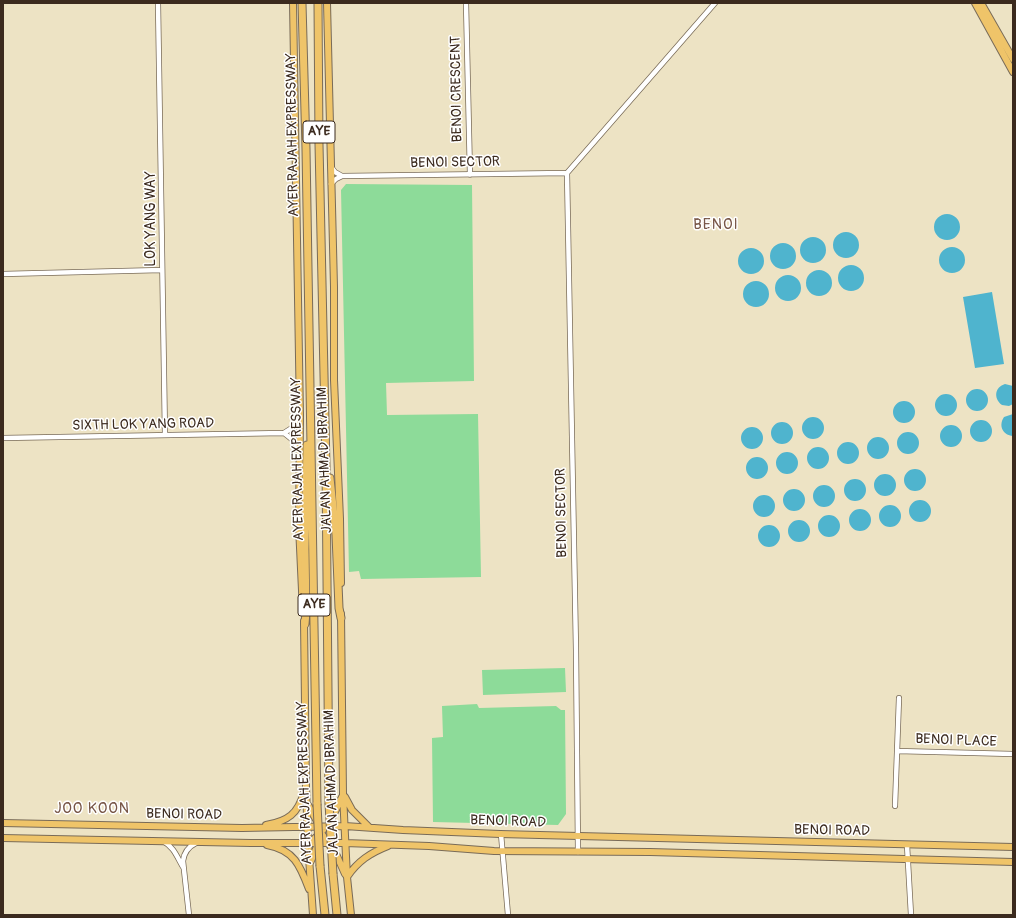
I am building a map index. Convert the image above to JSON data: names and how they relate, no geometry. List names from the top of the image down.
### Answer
{
  "streets": {
    "highway": ["AYE", "AYER RAJAH EXPRESSWAY"],
    "main road": ["JALAN AHMAD IBRAHIM", "BENOI ROAD"],
    "street": [
      "BENOI CRESCENT",
      "BENOI SECTOR",
      "LOK YANG WAY",
      "SIXTH LOK YANG ROAD",
      "BENOI PLACE"
    ]
  },
  "crossings": [
    ["BENOI CRESCENT", "BENOI SECTOR"],
    ["BENOI SECTOR", "BENOI ROAD"],
    ["LOK YANG WAY", "SIXTH LOK YANG ROAD"],
    ["JALAN AHMAD IBRAHIM", "BENOI ROAD"]
  ],
  "districts": ["BENOI", "JOO KOON"]
}
